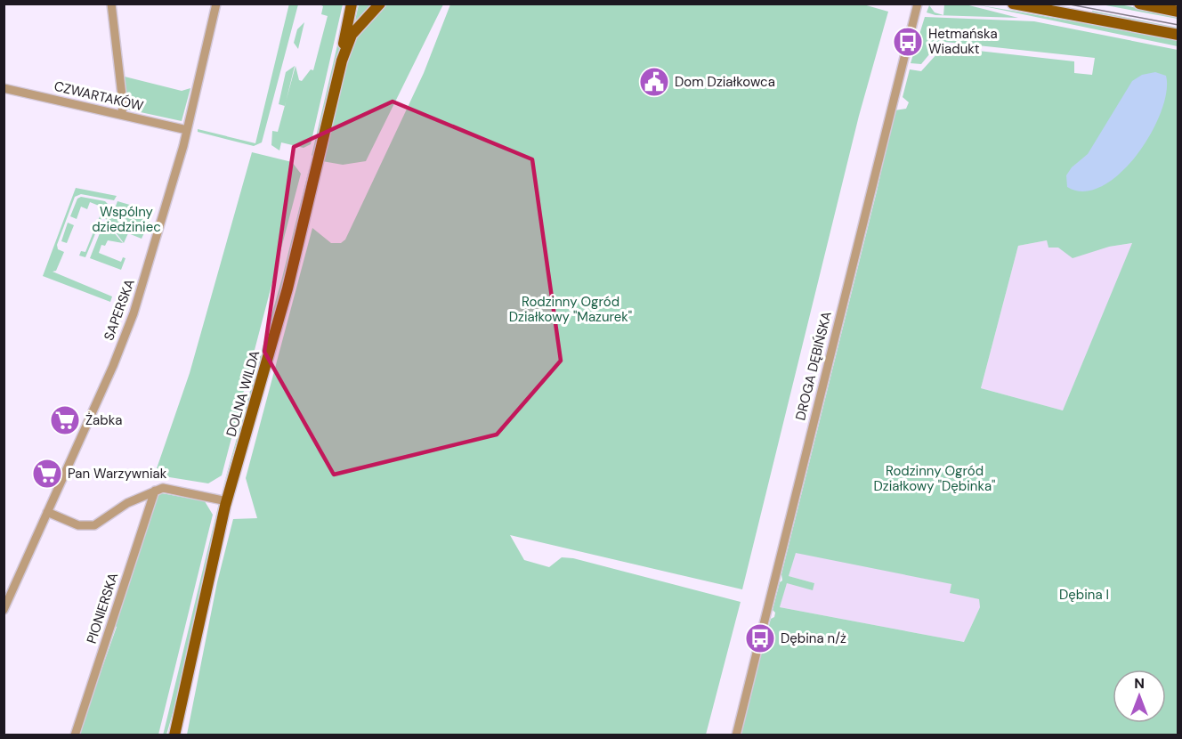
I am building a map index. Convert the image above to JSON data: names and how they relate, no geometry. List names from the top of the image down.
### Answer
{
  "streets": {
    "main road": ["DOLNA WILDA"],
    "street": [
      "CZWARTAKÓW",
      "SAPERSKA",
      "DROGA DĘBIŃSKA",
      "PIONIERSKA"
    ]
  },
  "crossings": [
    ["CZWARTAKÓW", "SAPERSKA"]
  ],
  "parks": [
    "Wspólny dziedziniec",
    "Rodzinny Ogród Działkowy \"Mazurek\"",
    "Rodzinny Ogród Działkowy \"Dębinka\"",
    "Dębina I"
  ],
  "places": {
    "bus stop": ["Hetmańska Wiadukt", "Dębina n/ż"],
    "public building": ["Dom Działkowca"],
    "supermarket": ["Żabka", "Pan Warzywniak"]
  },
  "north": "top"
}
